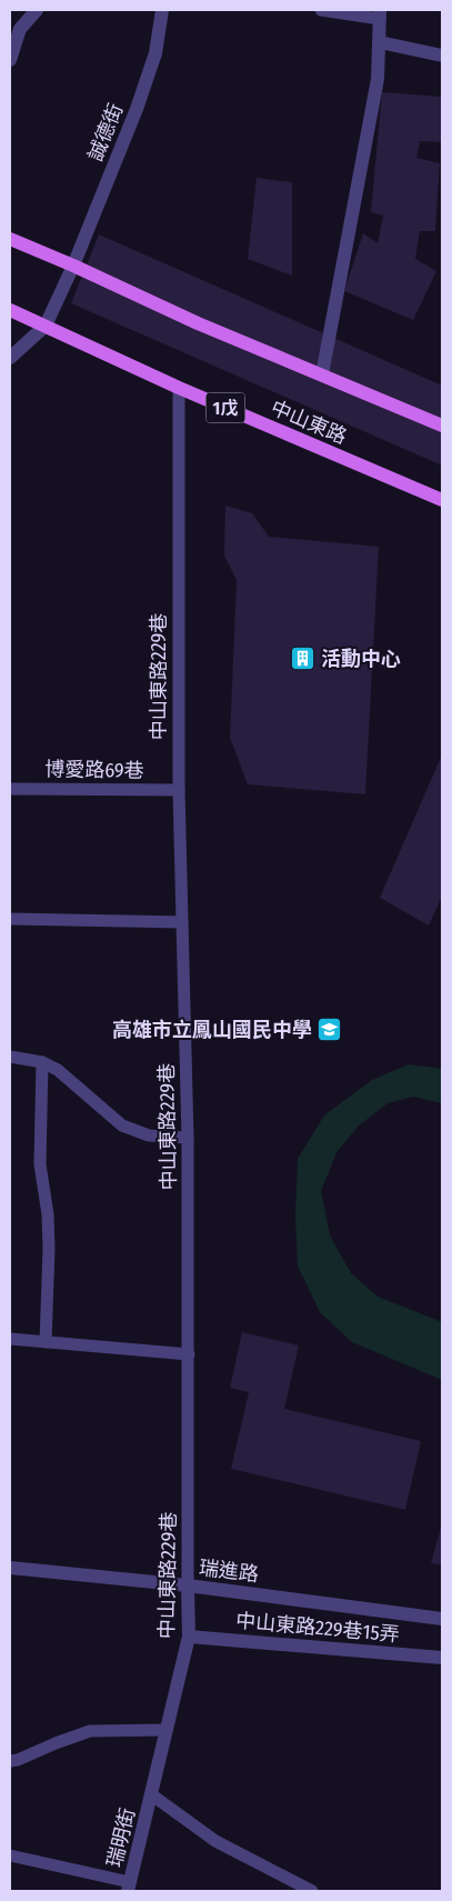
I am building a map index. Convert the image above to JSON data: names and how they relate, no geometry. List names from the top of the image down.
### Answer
{
  "streets": {
    "main road": ["1戊", "中山東路"],
    "street": [
      "誠德街",
      "中山東路229巷",
      "瑞進路",
      "中山東路229巷15弄",
      "瑞明街"
    ],
    "lane": ["博愛路69巷"]
  },
  "crossings": [
    ["誠德街", "中山東路"],
    ["中山東路", "中山東路229巷"],
    ["中山東路229巷", "博愛路69巷"],
    ["中山東路229巷", "瑞進路"],
    ["中山東路229巷", "中山東路229巷15弄"],
    ["中山東路229巷", "瑞明街"]
  ],
  "places": {
    "building": ["活動中心"],
    "school or university": ["高雄市立鳳山國民中學"]
  }
}
